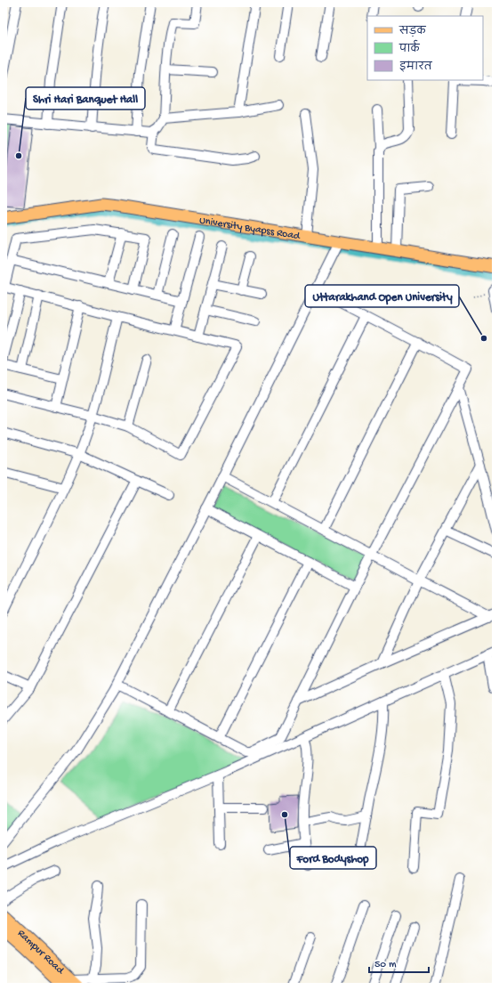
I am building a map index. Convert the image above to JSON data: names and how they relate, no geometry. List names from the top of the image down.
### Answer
{
  "streets": {
    "main road": ["University Byapss Road", "Rampur Road"]
  },
  "places": ["Shri Hari Banquet Hall", "Uttarakhand Open University", "Ford Bodyshop"],
  "legend": ["सड़क", "पार्क", "इमारत"],
  "scale_bar": "50 m"
}
